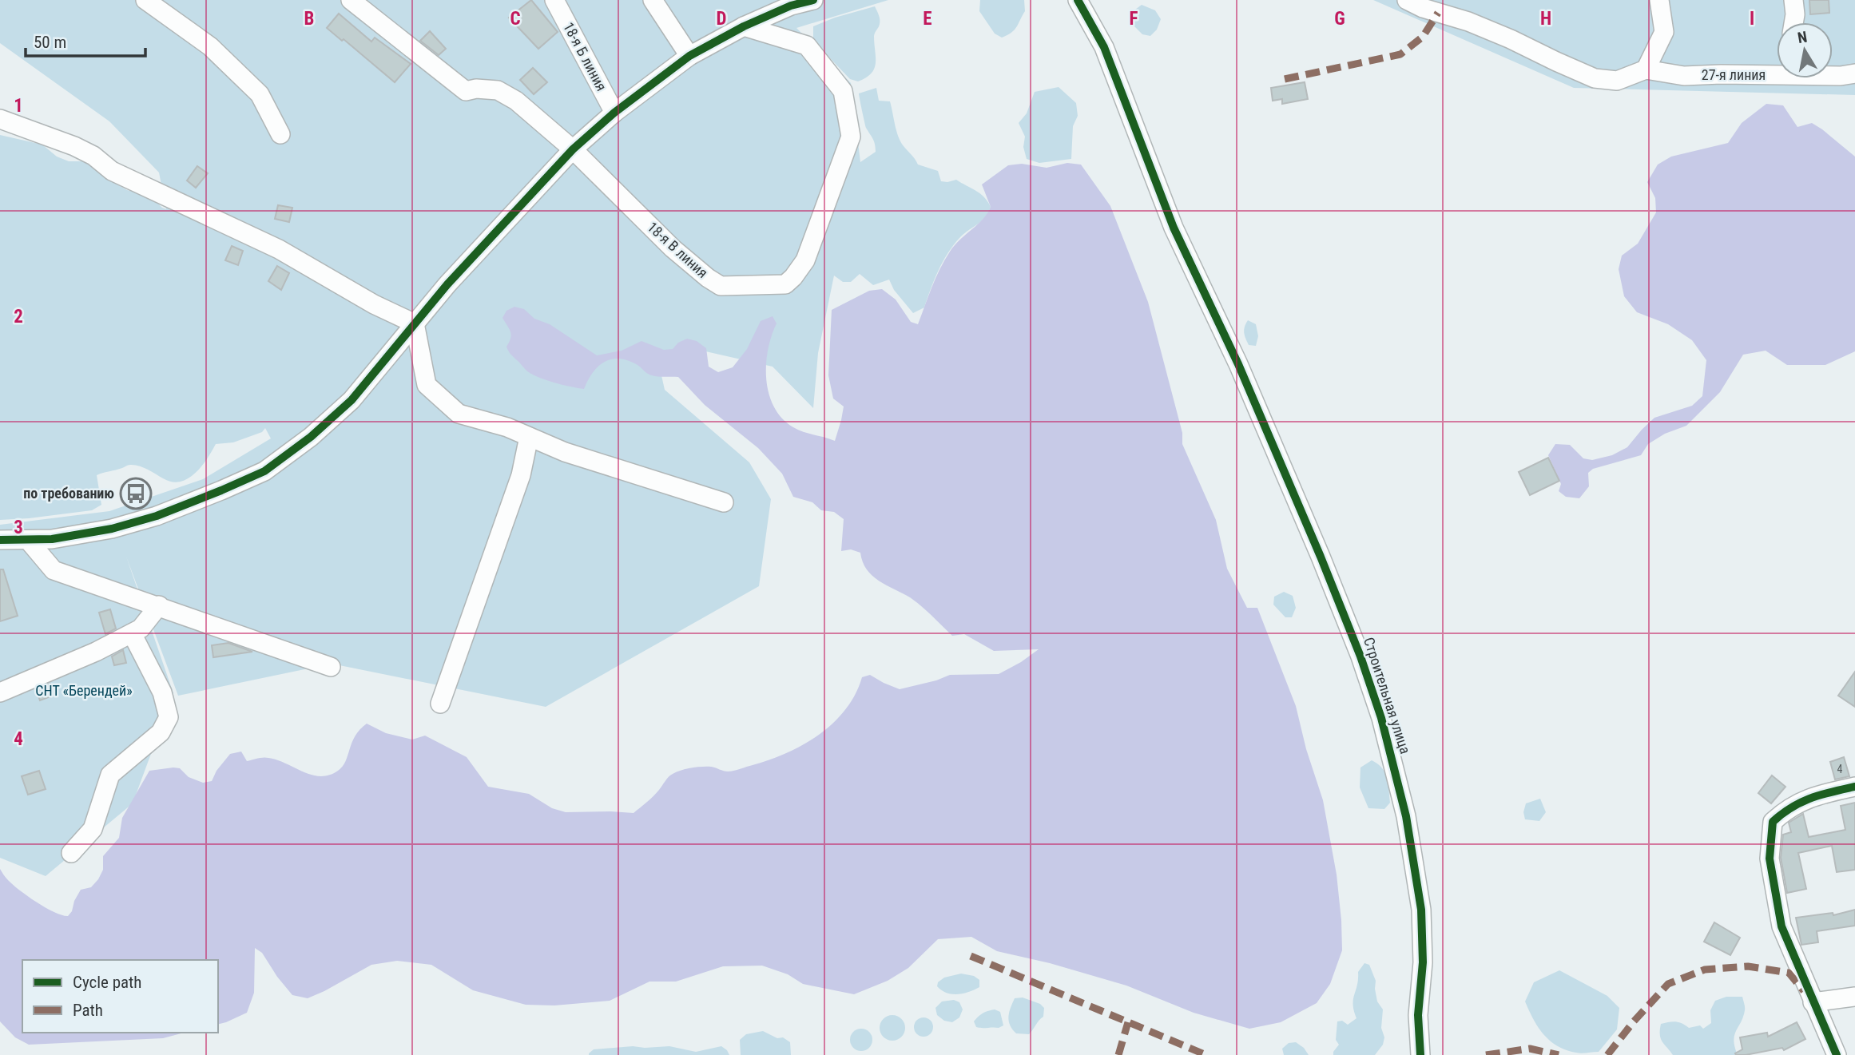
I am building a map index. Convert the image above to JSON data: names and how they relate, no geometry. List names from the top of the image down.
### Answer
{
  "streets": {
    "street": [
      "18-я Б линия",
      "27-я линия",
      "18-я В линия",
      "Строительная улица"
    ]
  },
  "parks": ["СНТ «Берендей»"],
  "places": {
    "bus stop": ["по требованию"]
  },
  "house_numbers": ["4"],
  "legend": ["Cycle path", "Path"],
  "scale_bar": "50 m",
  "north": "top",
  "grid": {
    "columns": [
      "B",
      "C",
      "D",
      "E",
      "F",
      "G",
      "H",
      "I"
    ],
    "rows": [
      "1",
      "2",
      "3",
      "4"
    ]
  }
}
